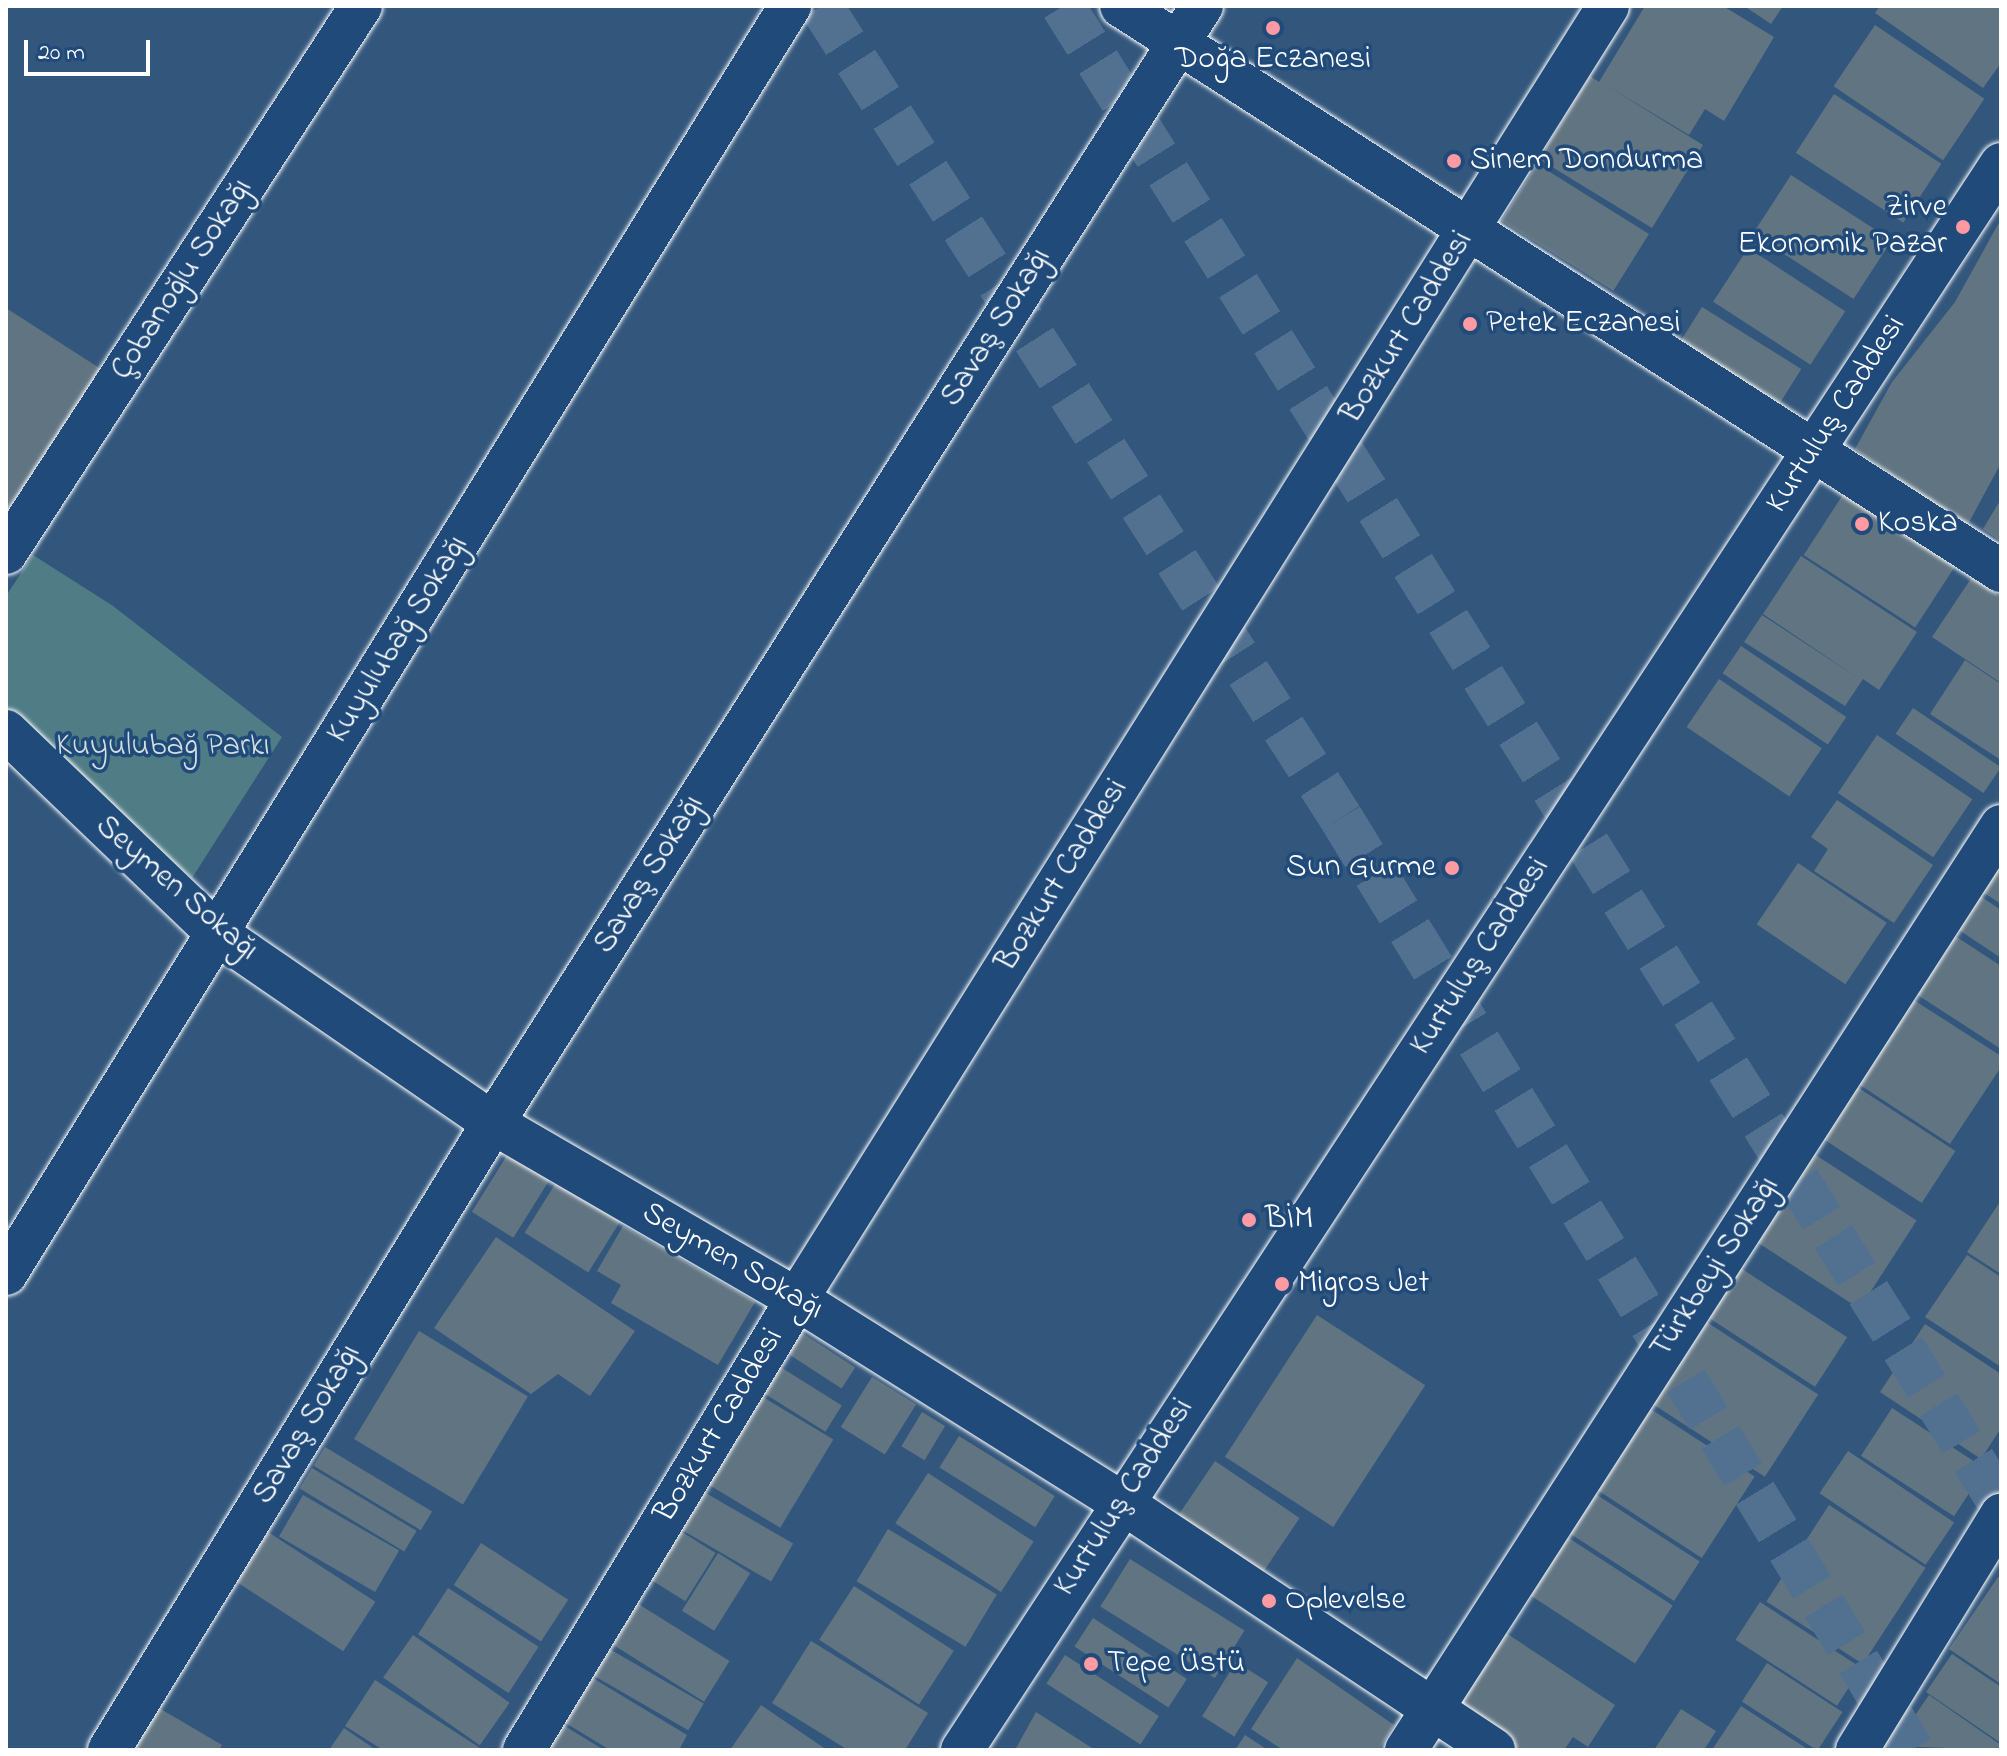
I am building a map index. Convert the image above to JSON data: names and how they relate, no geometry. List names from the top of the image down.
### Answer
{
  "streets": {
    "street": [
      "Çobanoğlu Sokağı",
      "Savaş Sokağı",
      "Bozkurt Caddesi",
      "Kurtuluş Caddesi",
      "Kuyulubağ Sokağı",
      "Seymen Sokağı",
      "Türkbeyi Sokağı"
    ]
  },
  "crossings": [
    ["Savaş Sokağı", "Seymen Sokağı"],
    ["Bozkurt Caddesi", "Seymen Sokağı"],
    ["Kurtuluş Caddesi", "Seymen Sokağı"],
    ["Kuyulubağ Sokağı", "Seymen Sokağı"],
    ["Seymen Sokağı", "Türkbeyi Sokağı"]
  ],
  "parks": ["Kuyulubağ Parkı"],
  "places": [
    "Doğa Eczanesi",
    "Sinem Dondurma",
    "Zirve Ekonomik Pazar",
    "Petek Eczanesi",
    "Koska",
    "Sun Gurme",
    "BİM",
    "Migros Jet",
    "Oplevelse",
    "Tepe Üstü"
  ],
  "scale_bar": "20 m"
}
